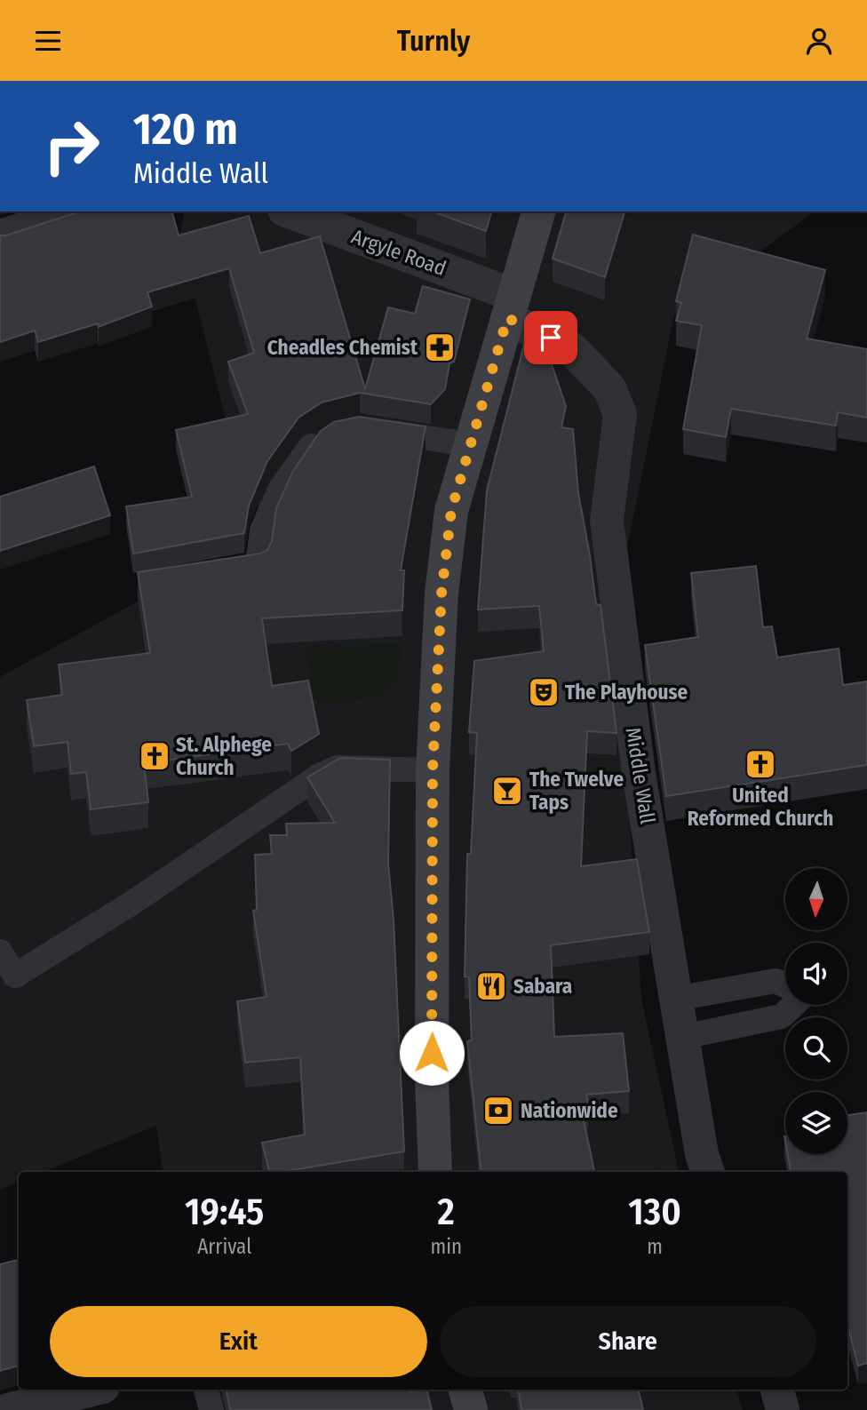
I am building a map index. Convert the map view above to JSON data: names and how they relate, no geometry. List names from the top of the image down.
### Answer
{
  "streets": {
    "street": ["Argyle Road", "Middle Wall"]
  },
  "crossings": [
    ["Argyle Road", "Middle Wall"]
  ],
  "places": {
    "pharmacy": ["Cheadles Chemist"],
    "theatre": ["The Playhouse"],
    "church": ["St. Alphege Church", "United Reformed Church"],
    "bar": ["The Twelve Taps"],
    "restaurant": ["Sabara"],
    "bank": ["Nationwide"]
  },
  "north": "bottom",
  "page": {
    "header": "Turnly",
    "turn": ["120 m", "Middle Wall"],
    "eta": [
      "19:45",
      "Arrival",
      "2",
      "min",
      "130",
      "m"
    ],
    "buttons": ["Exit", "Share"]
  }
}
